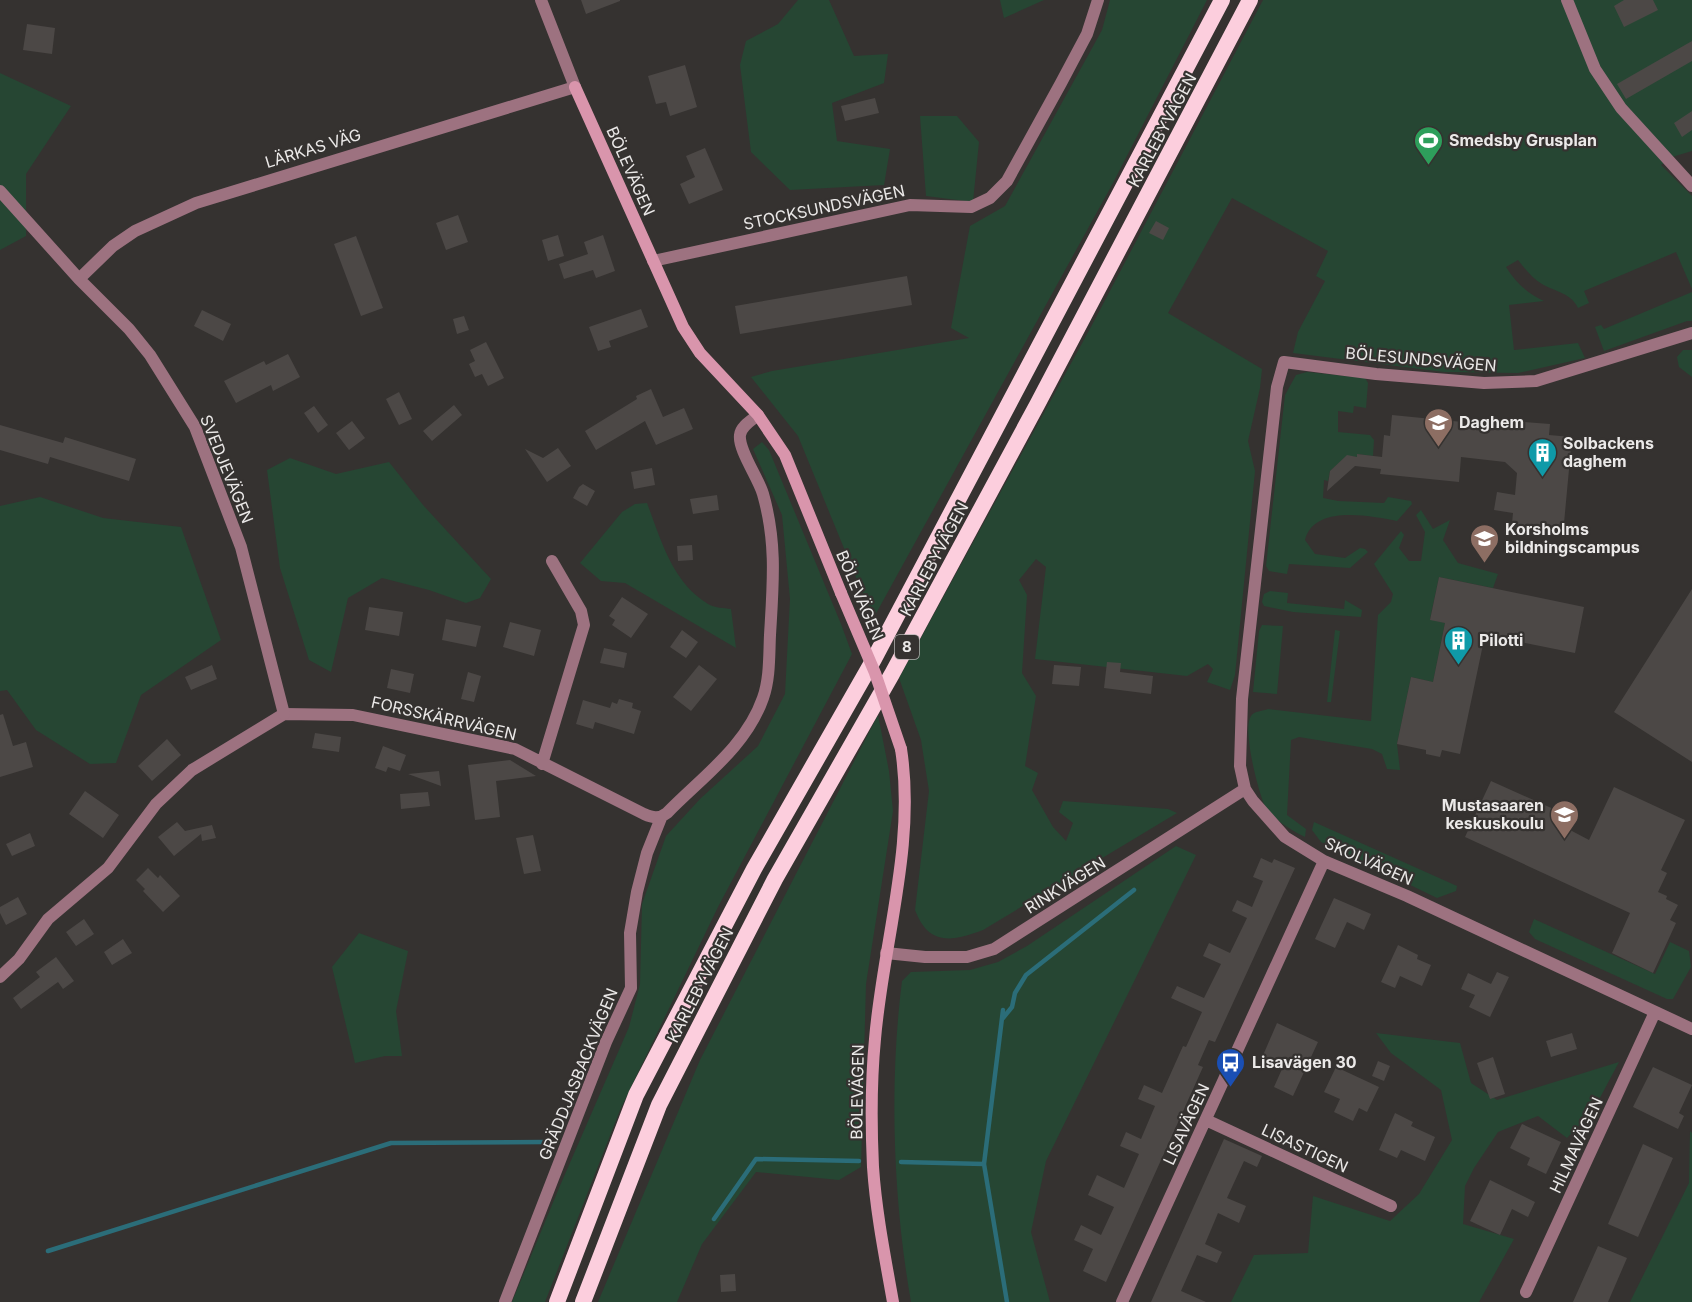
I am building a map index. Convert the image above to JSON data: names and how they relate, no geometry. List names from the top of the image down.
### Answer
{
  "streets": {
    "highway": ["KARLEBYVÄGEN", "8"],
    "main road": ["BÖLEVÄGEN"],
    "street": [
      "LÄRKAS VÄG",
      "STOCKSUNDSVÄGEN",
      "BÖLESUNDSVÄGEN",
      "SVEDJEVÄGEN",
      "FORSSKÄRRVÄGEN",
      "SKOLVÄGEN",
      "RINKVÄGEN",
      "GRÄDDJASBACKVÄGEN",
      "LISAVÄGEN",
      "HILMAVÄGEN",
      "LISASTIGEN"
    ]
  },
  "crossings": [
    ["LÄRKAS VÄG", "BÖLEVÄGEN"],
    ["LÄRKAS VÄG", "SVEDJEVÄGEN"],
    ["BÖLEVÄGEN", "STOCKSUNDSVÄGEN"],
    ["BÖLEVÄGEN", "RINKVÄGEN"],
    ["BÖLESUNDSVÄGEN", "SKOLVÄGEN"],
    ["SVEDJEVÄGEN", "FORSSKÄRRVÄGEN"],
    ["FORSSKÄRRVÄGEN", "GRÄDDJASBACKVÄGEN"],
    ["SKOLVÄGEN", "RINKVÄGEN"],
    ["SKOLVÄGEN", "LISAVÄGEN"],
    ["SKOLVÄGEN", "HILMAVÄGEN"],
    ["LISAVÄGEN", "LISASTIGEN"]
  ],
  "places": {
    "sports": ["Smedsby Grusplan"],
    "school or university": ["Daghem", "Korsholms bildningscampus", "Mustasaaren keskuskoulu"],
    "building": ["Solbackens daghem", "Pilotti"],
    "bus stop": ["Lisavägen 30"]
  }
}
